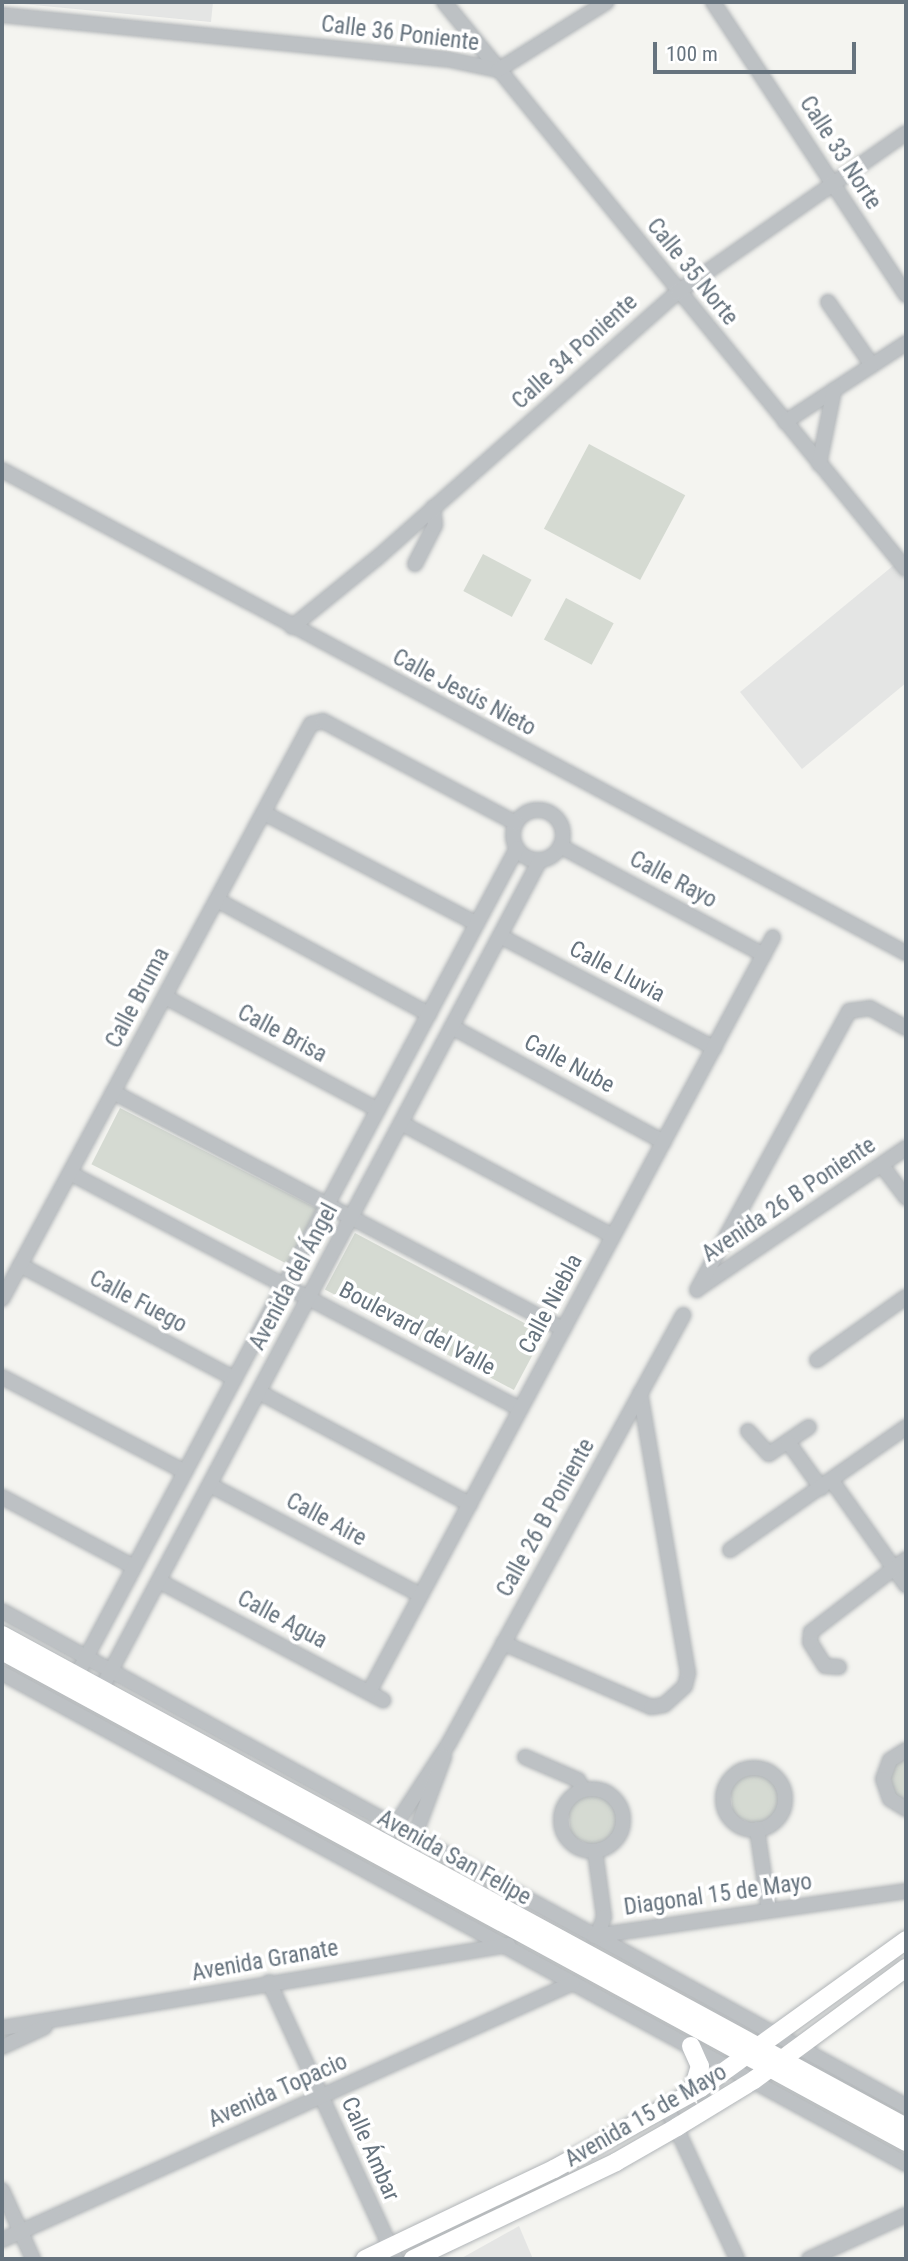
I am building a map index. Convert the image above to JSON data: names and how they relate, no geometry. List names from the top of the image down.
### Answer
{
  "streets": {
    "main road": ["Avenida San Felipe", "Avenida 15 de Mayo"],
    "street": [
      "Calle 36 Poniente",
      "Calle 33 Norte",
      "Calle 35 Norte",
      "Calle 34 Poniente",
      "Calle Jesús Nieto",
      "Calle Rayo",
      "Calle Lluvia",
      "Calle Bruma",
      "Calle Brisa",
      "Calle Nube",
      "Avenida 26 B Poniente",
      "Avenida del Ángel",
      "Calle Fuego",
      "Calle Niebla",
      "Boulevard del Valle",
      "Calle 26 B Poniente",
      "Calle Aire",
      "Calle Agua",
      "Diagonal 15 de Mayo",
      "Avenida Granate",
      "Avenida Topacio",
      "Calle Ámbar"
    ]
  },
  "crossings": [
    ["Calle 36 Poniente", "Calle 35 Norte"],
    ["Calle 33 Norte", "Calle 34 Poniente"],
    ["Calle 35 Norte", "Calle 34 Poniente"],
    ["Calle 34 Poniente", "Calle Jesús Nieto"],
    ["Calle Rayo", "Calle Bruma"],
    ["Calle Rayo", "Avenida del Ángel"],
    ["Calle Rayo", "Calle Niebla"],
    ["Calle Lluvia", "Avenida del Ángel"],
    ["Calle Lluvia", "Calle Niebla"],
    ["Calle Bruma", "Calle Brisa"],
    ["Calle Bruma", "Avenida del Ángel"],
    ["Calle Bruma", "Calle Fuego"],
    ["Calle Bruma", "Boulevard del Valle"],
    ["Calle Brisa", "Avenida del Ángel"],
    ["Calle Nube", "Avenida del Ángel"],
    ["Calle Nube", "Calle Niebla"],
    ["Avenida del Ángel", "Calle Fuego"],
    ["Avenida del Ángel", "Boulevard del Valle"],
    ["Avenida del Ángel", "Calle Aire"],
    ["Avenida del Ángel", "Calle Agua"],
    ["Avenida del Ángel", "Avenida San Felipe"],
    ["Calle Niebla", "Boulevard del Valle"],
    ["Calle Niebla", "Calle Aire"],
    ["Calle Niebla", "Calle Agua"],
    ["Calle 26 B Poniente", "Avenida San Felipe"],
    ["Avenida San Felipe", "Diagonal 15 de Mayo"],
    ["Avenida San Felipe", "Avenida Granate"],
    ["Avenida San Felipe", "Avenida Topacio"],
    ["Avenida San Felipe", "Avenida 15 de Mayo"],
    ["Diagonal 15 de Mayo", "Avenida Granate"],
    ["Avenida Granate", "Calle Ámbar"],
    ["Avenida Topacio", "Calle Ámbar"],
    ["Avenida 15 de Mayo", "Calle Ámbar"]
  ],
  "scale_bar": "100 m"
}
